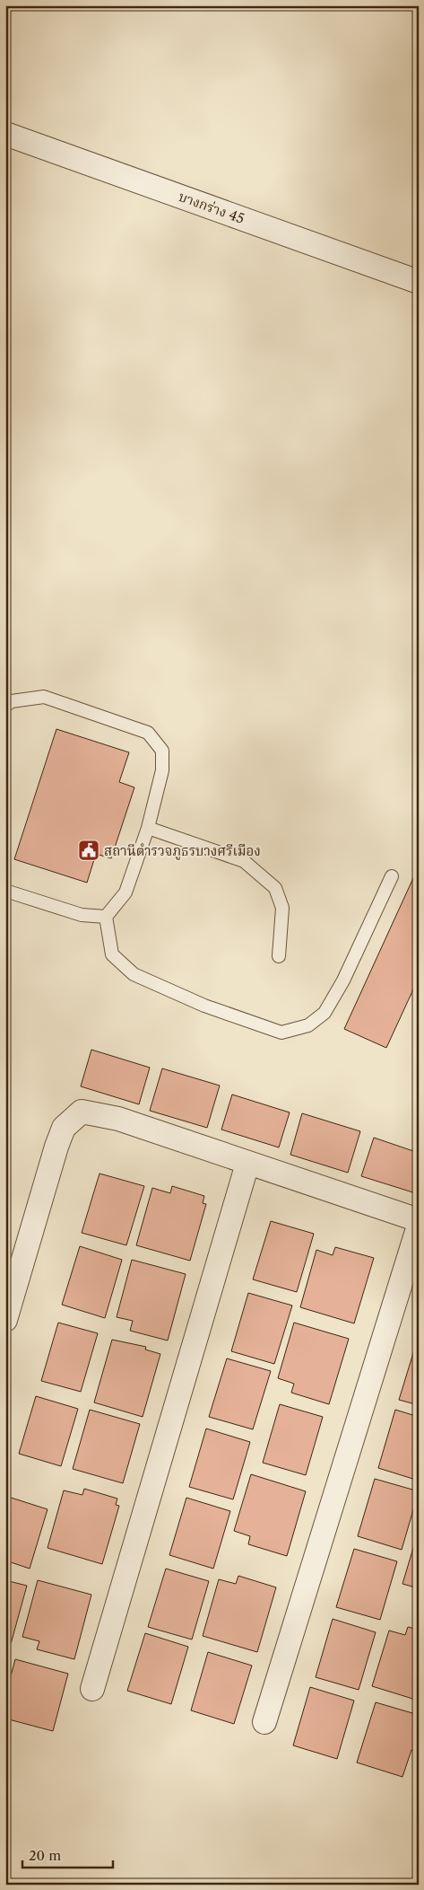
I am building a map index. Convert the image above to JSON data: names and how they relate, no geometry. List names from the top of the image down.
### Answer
{
  "streets": {
    "street": ["บางกร่าง 45"]
  },
  "places": {
    "public building": ["สถานีตำรวจภูธรบางศรีเมือง"]
  },
  "scale_bar": "20 m"
}
